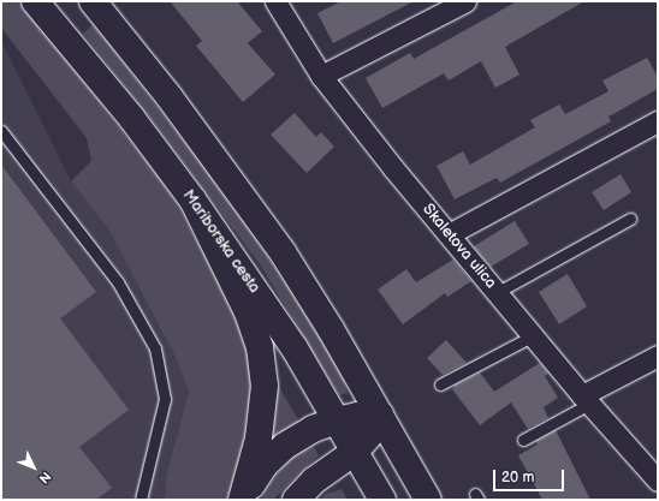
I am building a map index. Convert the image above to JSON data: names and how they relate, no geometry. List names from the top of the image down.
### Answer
{
  "streets": {
    "main road": ["Mariborska cesta"],
    "street": ["Skaletova ulica"]
  },
  "scale_bar": "20 m",
  "north": "bottom right"
}
